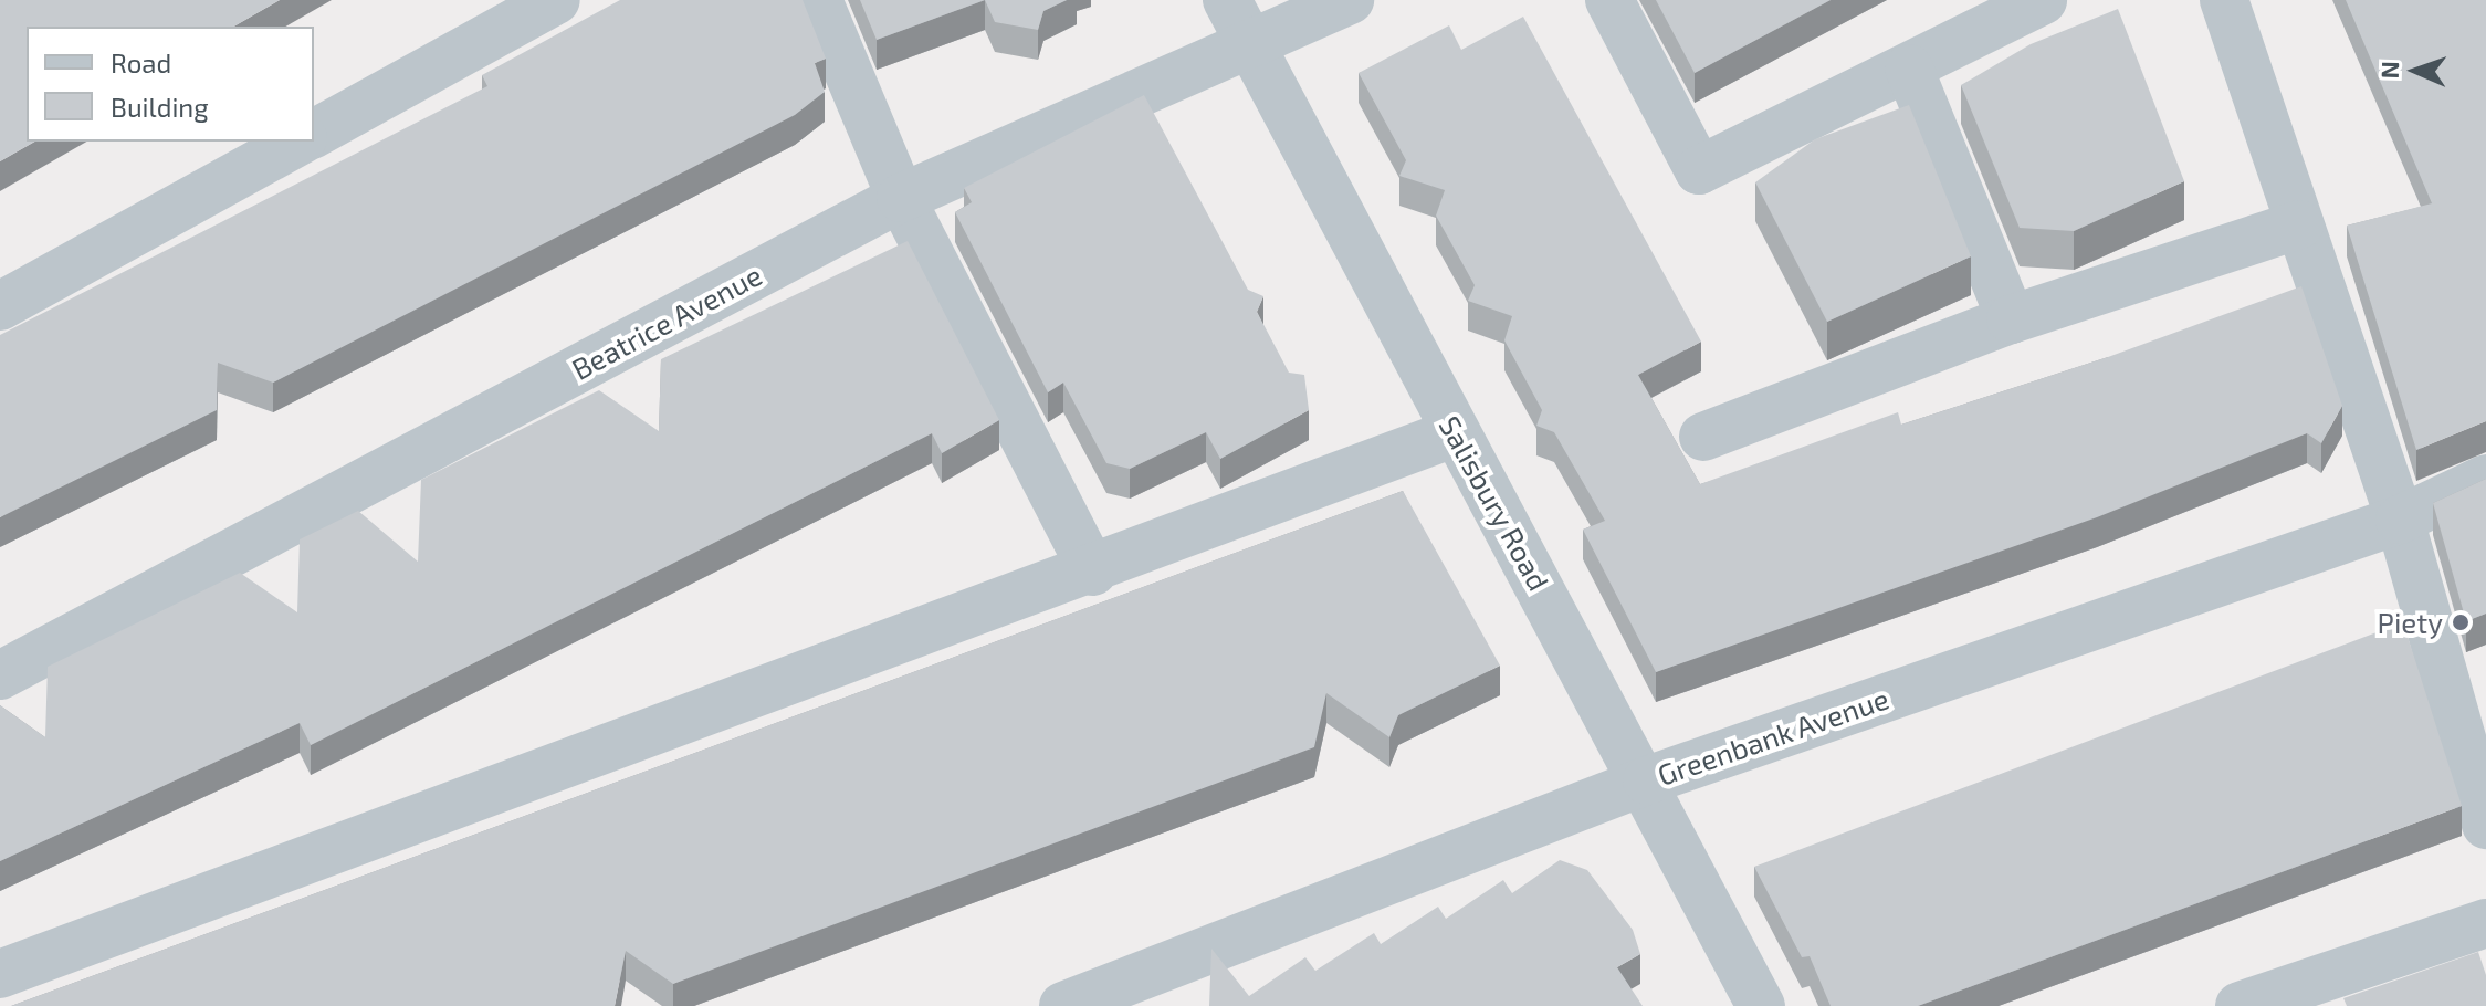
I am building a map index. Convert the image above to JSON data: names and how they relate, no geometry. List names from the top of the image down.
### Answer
{
  "streets": {
    "street": ["Beatrice Avenue", "Salisbury Road", "Greenbank Avenue"]
  },
  "crossings": [
    ["Beatrice Avenue", "Salisbury Road"],
    ["Salisbury Road", "Greenbank Avenue"]
  ],
  "places": ["Piety"],
  "legend": ["Road", "Building"],
  "north": "left"
}
